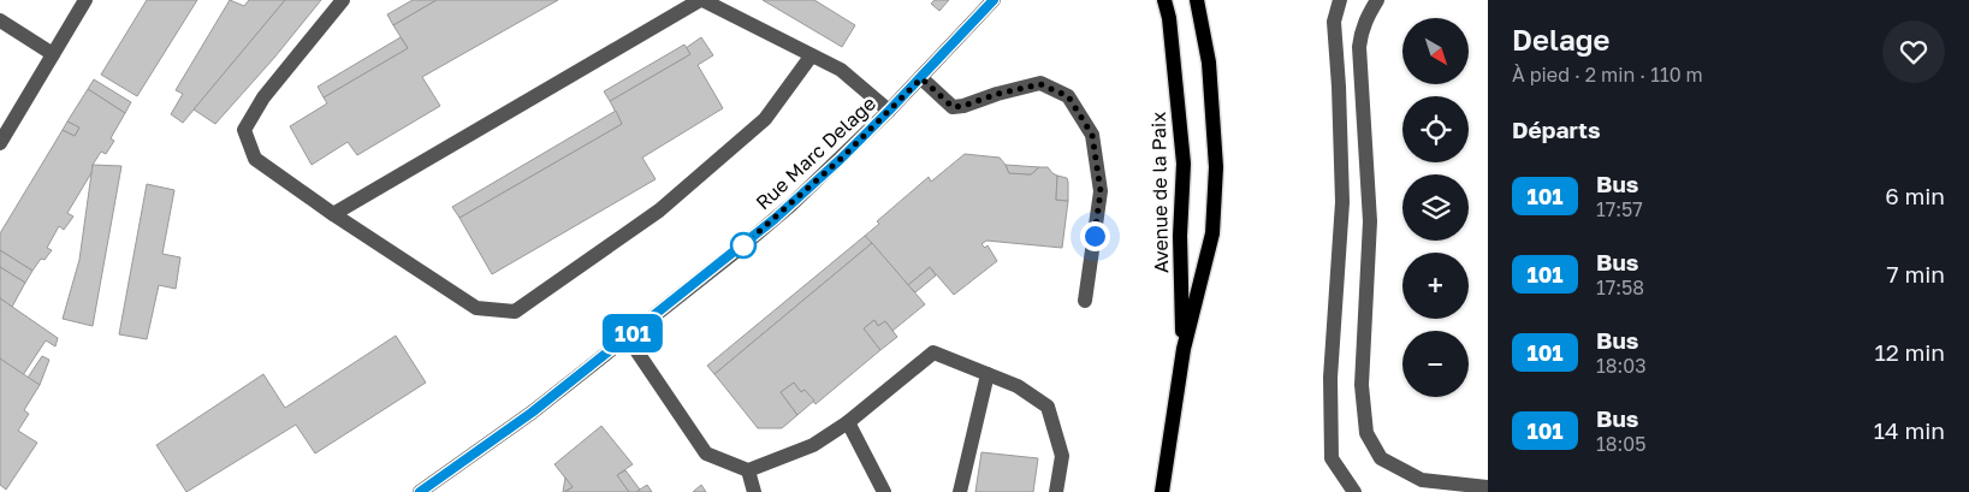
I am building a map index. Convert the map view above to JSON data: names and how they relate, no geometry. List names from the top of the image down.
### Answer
{
  "streets": {
    "main road": ["Avenue de la Paix"],
    "street": ["Rue Marc Delage"]
  },
  "lines": ["bus line 101"],
  "north": "bottom right",
  "page": {
    "on_map": "101",
    "heading": [
      ["Delage", "À pied · 2 min · 110 m"],
      "Départs"
    ],
    "map_buttons": ["+", "−"],
    "list": [
      {
        "mark": "101",
        "name": "Bus",
        "note": "17:57",
        "value": "6 min"
      },
      {
        "mark": "101",
        "name": "Bus",
        "note": "17:58",
        "value": "7 min"
      },
      {
        "mark": "101",
        "name": "Bus",
        "note": "18:03",
        "value": "12 min"
      },
      {
        "mark": "101",
        "name": "Bus",
        "note": "18:05",
        "value": "14 min"
      }
    ]
  }
}
